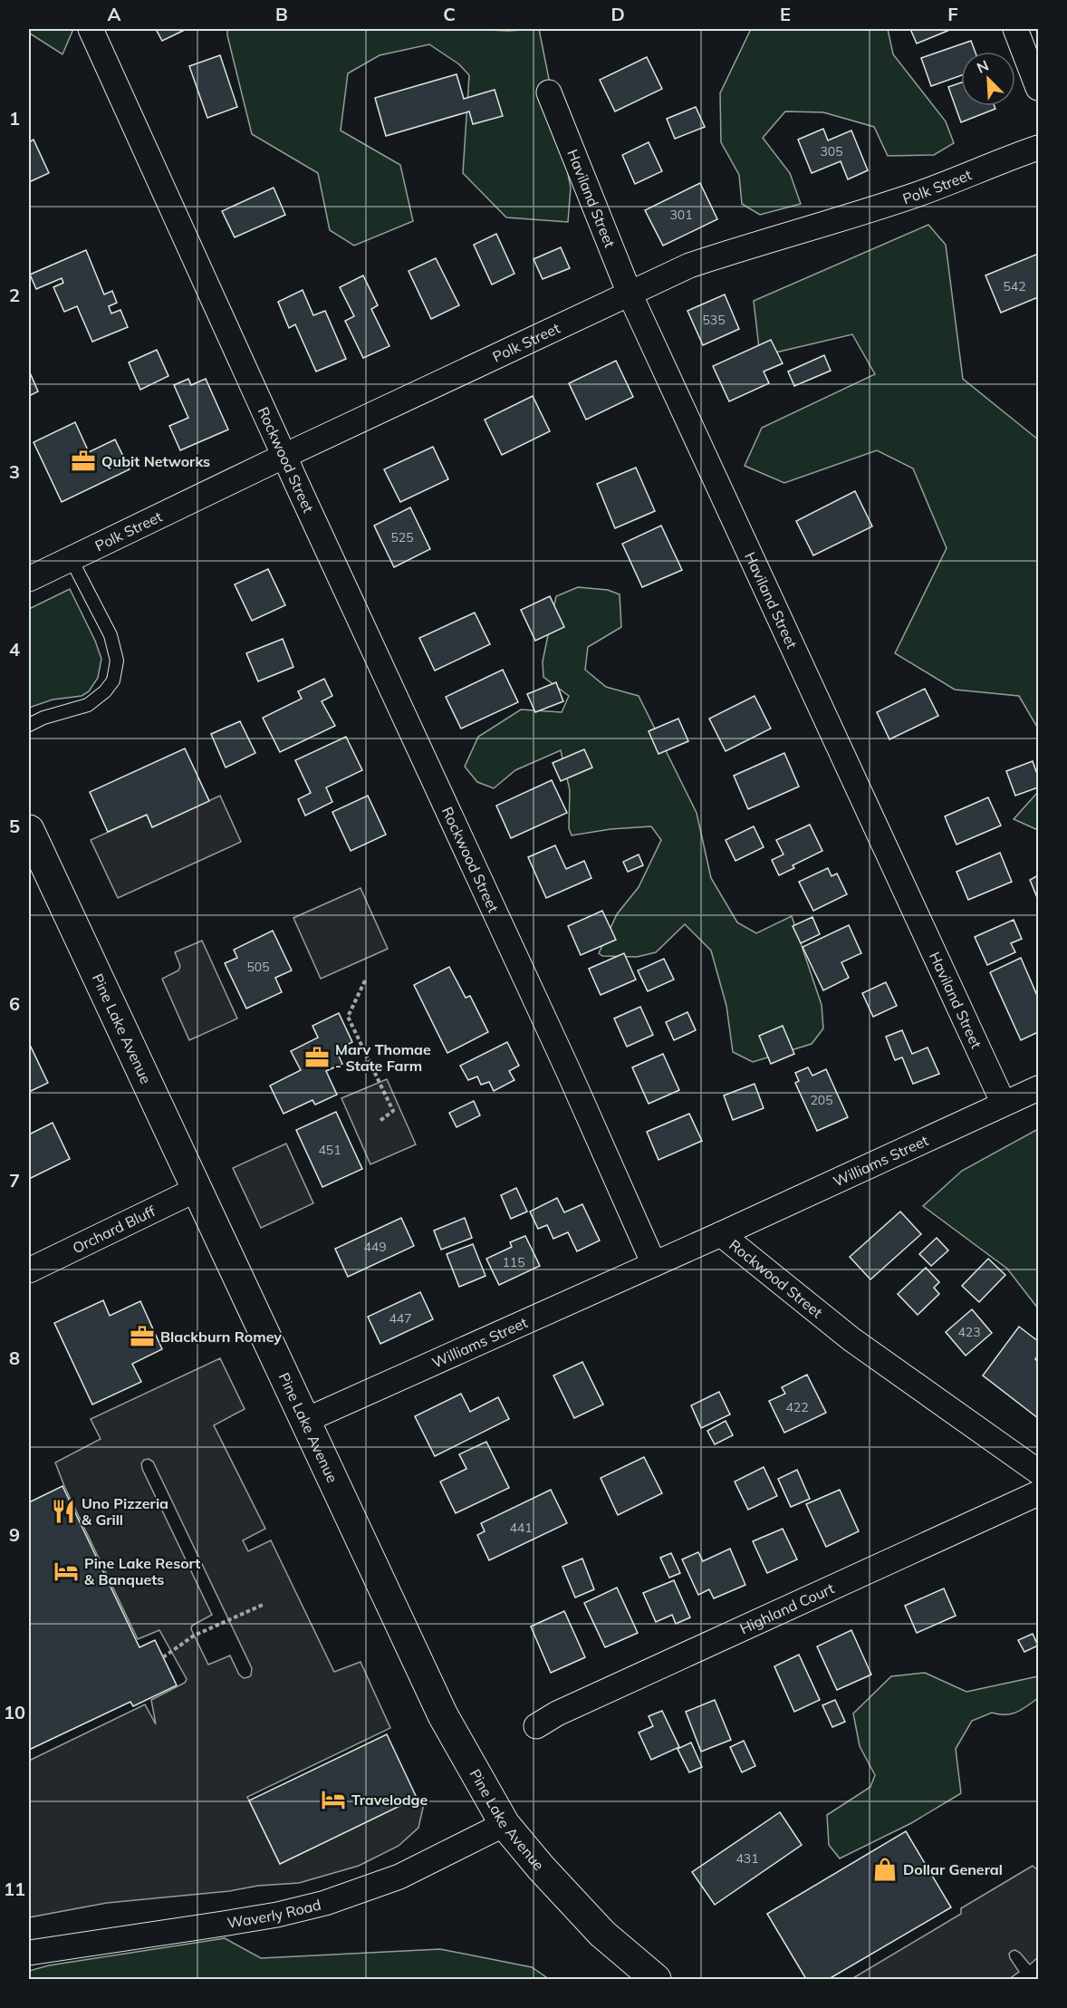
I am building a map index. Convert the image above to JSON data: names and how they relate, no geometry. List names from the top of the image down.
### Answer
{
  "streets": {
    "main road": ["Pine Lake Avenue"],
    "street": [
      "Polk Street",
      "Haviland Street",
      "Rockwood Street",
      "Williams Street",
      "Orchard Bluff",
      "Highland Court",
      "Waverly Road"
    ]
  },
  "crossings": [
    ["Polk Street", "Haviland Street"],
    ["Polk Street", "Rockwood Street"],
    ["Haviland Street", "Williams Street"],
    ["Rockwood Street", "Williams Street"],
    ["Pine Lake Avenue", "Williams Street"],
    ["Pine Lake Avenue", "Orchard Bluff"],
    ["Pine Lake Avenue", "Waverly Road"]
  ],
  "places": {
    "office": ["Qubit Networks", "Marv Thomae - State Farm", "Blackburn Romey"],
    "restaurant": ["Uno Pizzeria & Grill"],
    "hotel": ["Pine Lake Resort & Banquets", "Travelodge"],
    "shop": ["Dollar General"]
  },
  "house_numbers": [
    "305",
    "301",
    "542",
    "535",
    "525",
    "505",
    "205",
    "451",
    "449",
    "115",
    "447",
    "423",
    "422",
    "441",
    "431"
  ],
  "north": "top left",
  "grid": {
    "columns": [
      "A",
      "B",
      "C",
      "D",
      "E",
      "F"
    ],
    "rows": [
      "1",
      "2",
      "3",
      "4",
      "5",
      "6",
      "7",
      "8",
      "9",
      "10",
      "11"
    ]
  }
}
